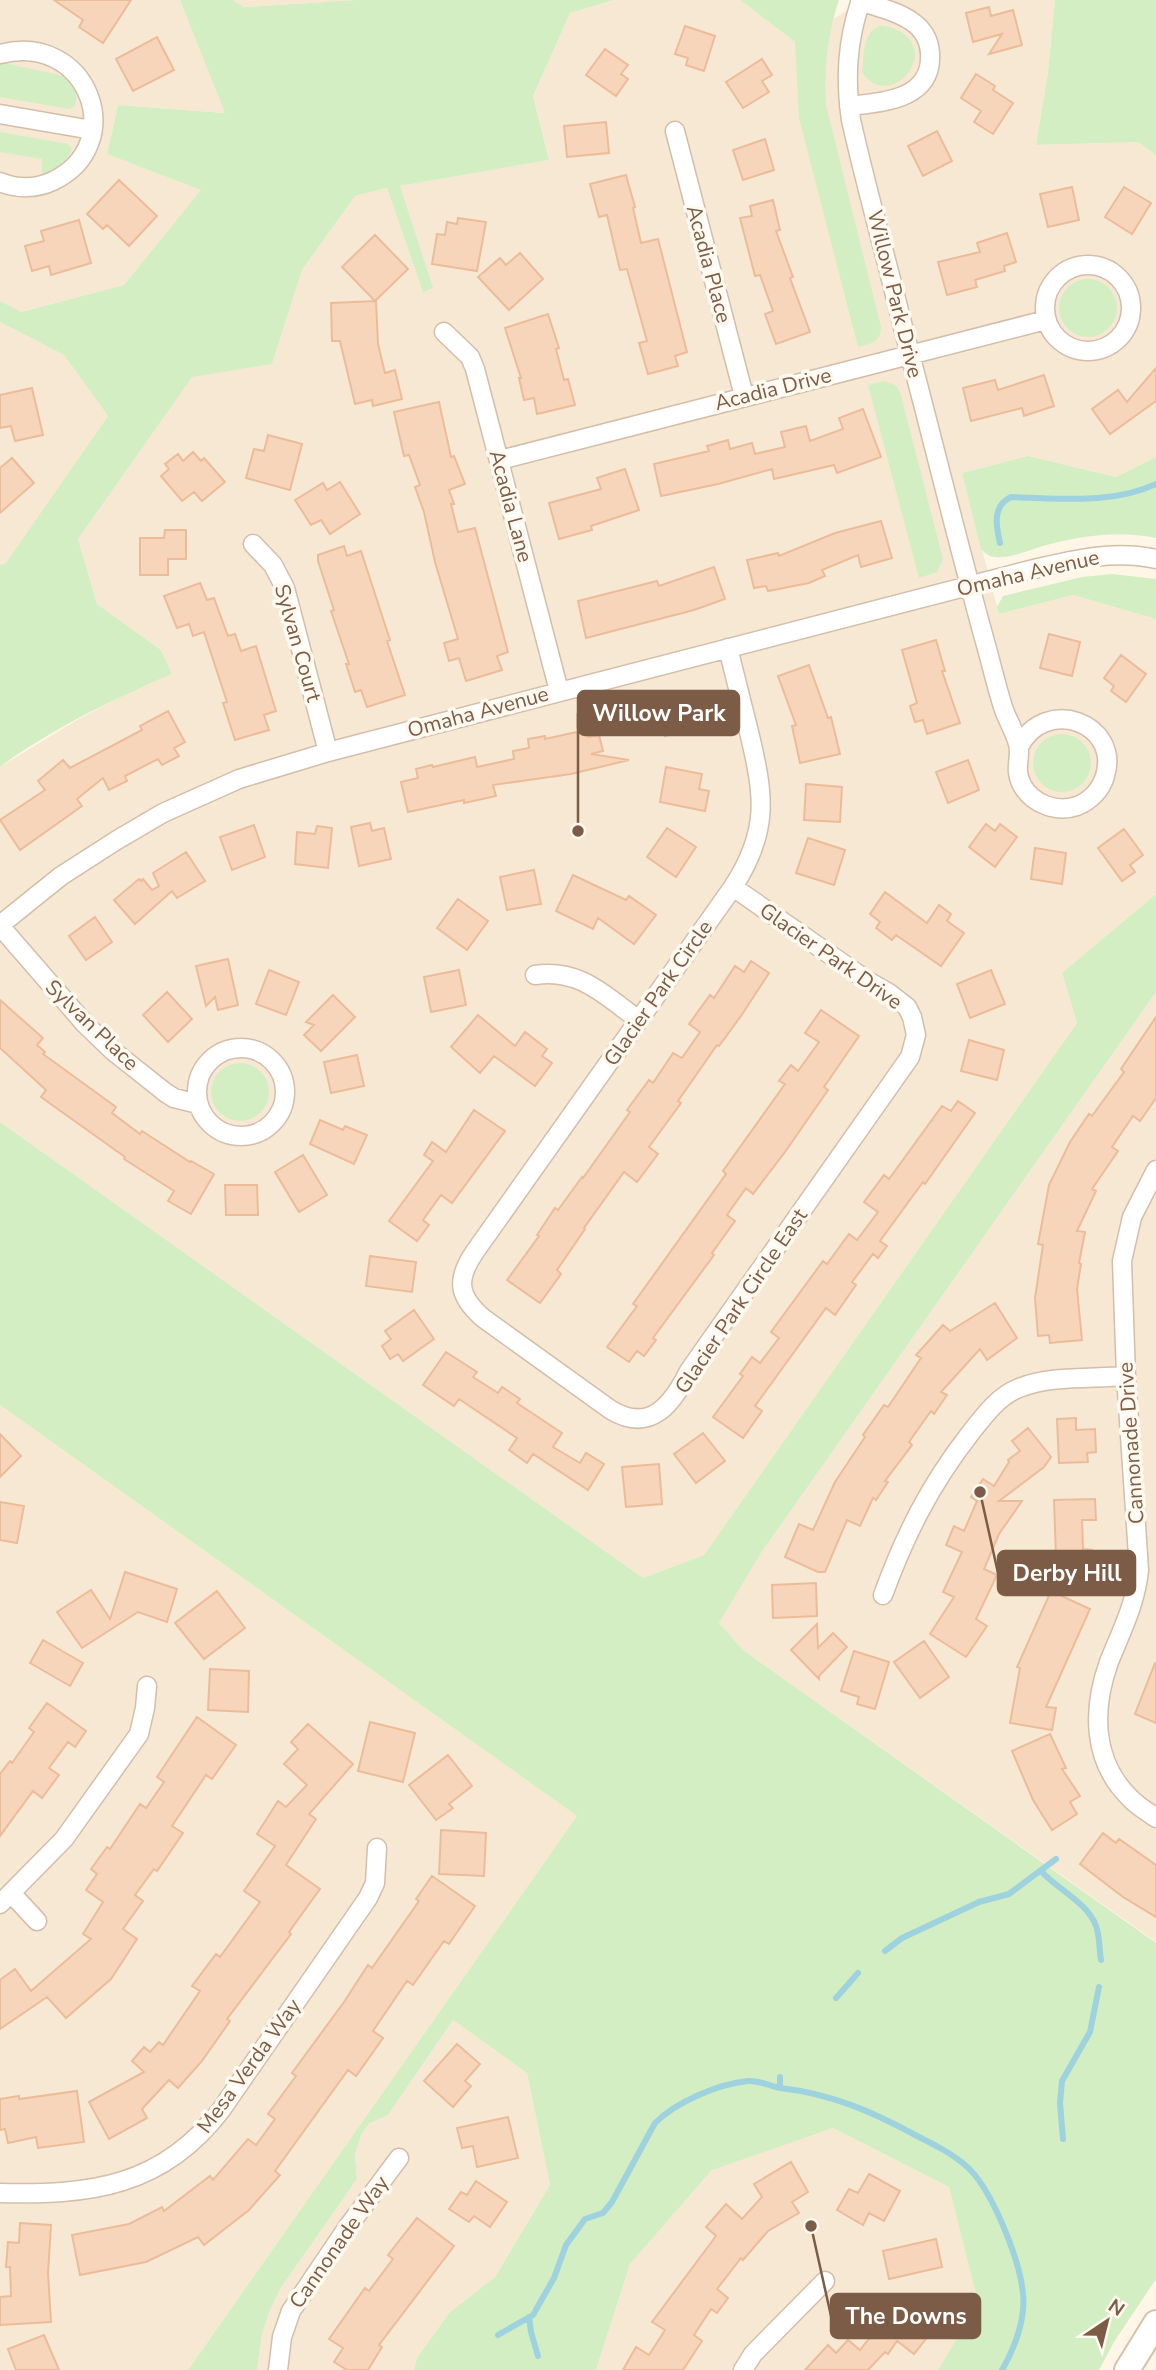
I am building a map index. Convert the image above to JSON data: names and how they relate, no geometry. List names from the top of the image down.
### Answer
{
  "streets": {
    "street": [
      "Acadia Place",
      "Willow Park Drive",
      "Acadia Drive",
      "Acadia Lane",
      "Omaha Avenue",
      "Sylvan Court",
      "Glacier Park Drive",
      "Glacier Park Circle",
      "Sylvan Place",
      "Glacier Park Circle East",
      "Cannonade Drive",
      "Mesa Verda Way",
      "Cannonade Way"
    ]
  },
  "crossings": [
    ["Acadia Place", "Acadia Drive"],
    ["Willow Park Drive", "Acadia Drive"],
    ["Willow Park Drive", "Omaha Avenue"],
    ["Acadia Drive", "Acadia Lane"],
    ["Acadia Lane", "Omaha Avenue"],
    ["Omaha Avenue", "Sylvan Court"],
    ["Omaha Avenue", "Glacier Park Circle"],
    ["Omaha Avenue", "Sylvan Place"],
    ["Glacier Park Drive", "Glacier Park Circle"],
    ["Glacier Park Drive", "Glacier Park Circle East"],
    ["Glacier Park Circle", "Glacier Park Circle East"]
  ],
  "places": ["Willow Park", "Derby Hill", "The Downs"],
  "north": "top right"
}
